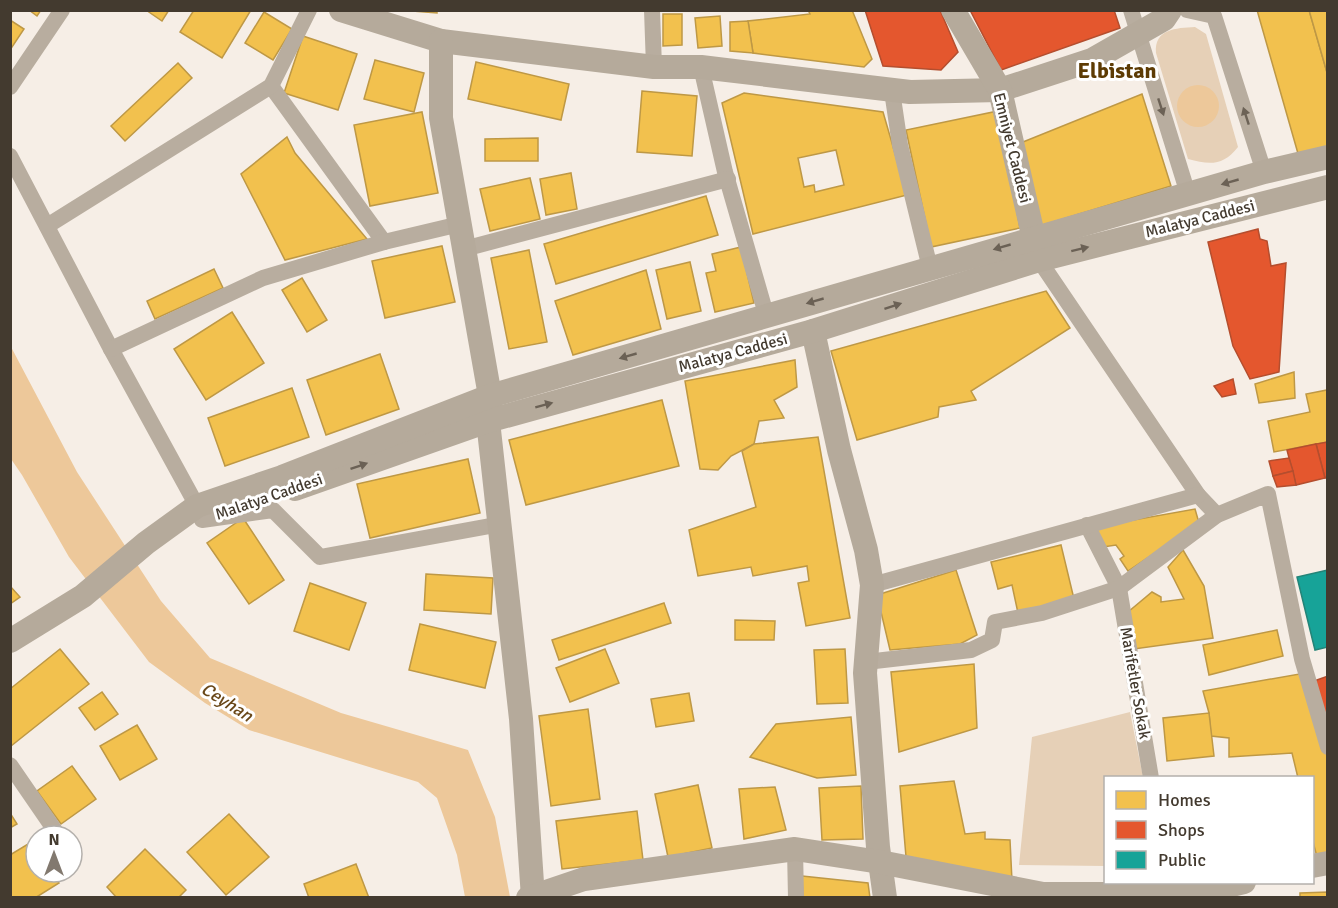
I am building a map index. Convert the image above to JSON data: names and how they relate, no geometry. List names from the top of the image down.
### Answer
{
  "streets": {
    "street": ["Emniyet Caddesi", "Malatya Caddesi", "Marifetler Sokak"]
  },
  "crossings": [
    ["Emniyet Caddesi", "Malatya Caddesi"]
  ],
  "districts": ["Elbistan"],
  "water": ["Ceyhan"],
  "legend": ["Homes", "Shops", "Public"],
  "north": "top"
}
